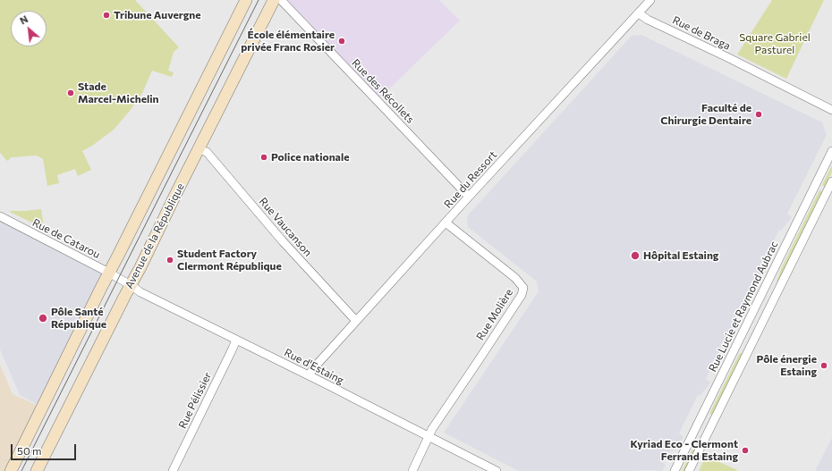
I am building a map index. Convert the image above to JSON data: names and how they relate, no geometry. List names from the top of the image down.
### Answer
{
  "streets": {
    "main road": ["Avenue de la République"],
    "street": [
      "Rue de Braga",
      "Rue des Récollets",
      "Rue du Ressort",
      "Rue Vaucanson",
      "Rue de Catarou",
      "Rue Lucie et Raymond Aubrac",
      "Rue Molière",
      "Rue d'Estaing",
      "Rue Pélissier"
    ]
  },
  "crossings": [
    ["Rue de Braga", "Rue du Ressort"],
    ["Rue des Récollets", "Rue du Ressort"],
    ["Rue du Ressort", "Rue Vaucanson"],
    ["Rue du Ressort", "Rue Molière"],
    ["Rue du Ressort", "Rue d'Estaing"],
    ["Rue Vaucanson", "Avenue de la République"],
    ["Avenue de la République", "Rue de Catarou"],
    ["Avenue de la République", "Rue d'Estaing"],
    ["Rue de Catarou", "Rue d'Estaing"],
    ["Rue Molière", "Rue d'Estaing"],
    ["Rue d'Estaing", "Rue Pélissier"]
  ],
  "parks": ["Square Gabriel Pasturel"],
  "places": [
    "Tribune Auvergne",
    "École élémentaire privée Franc Rosier",
    "Stade Marcel-Michelin",
    "Faculté de Chirurgie Dentaire",
    "Police nationale",
    "Hôpital Estaing",
    "Student Factory Clermont République",
    "Pôle Santé République",
    "Pôle énergie Estaing",
    "Kyriad Eco - Clermont Ferrand Estaing"
  ],
  "scale_bar": "50 m",
  "north": "top left"
}
